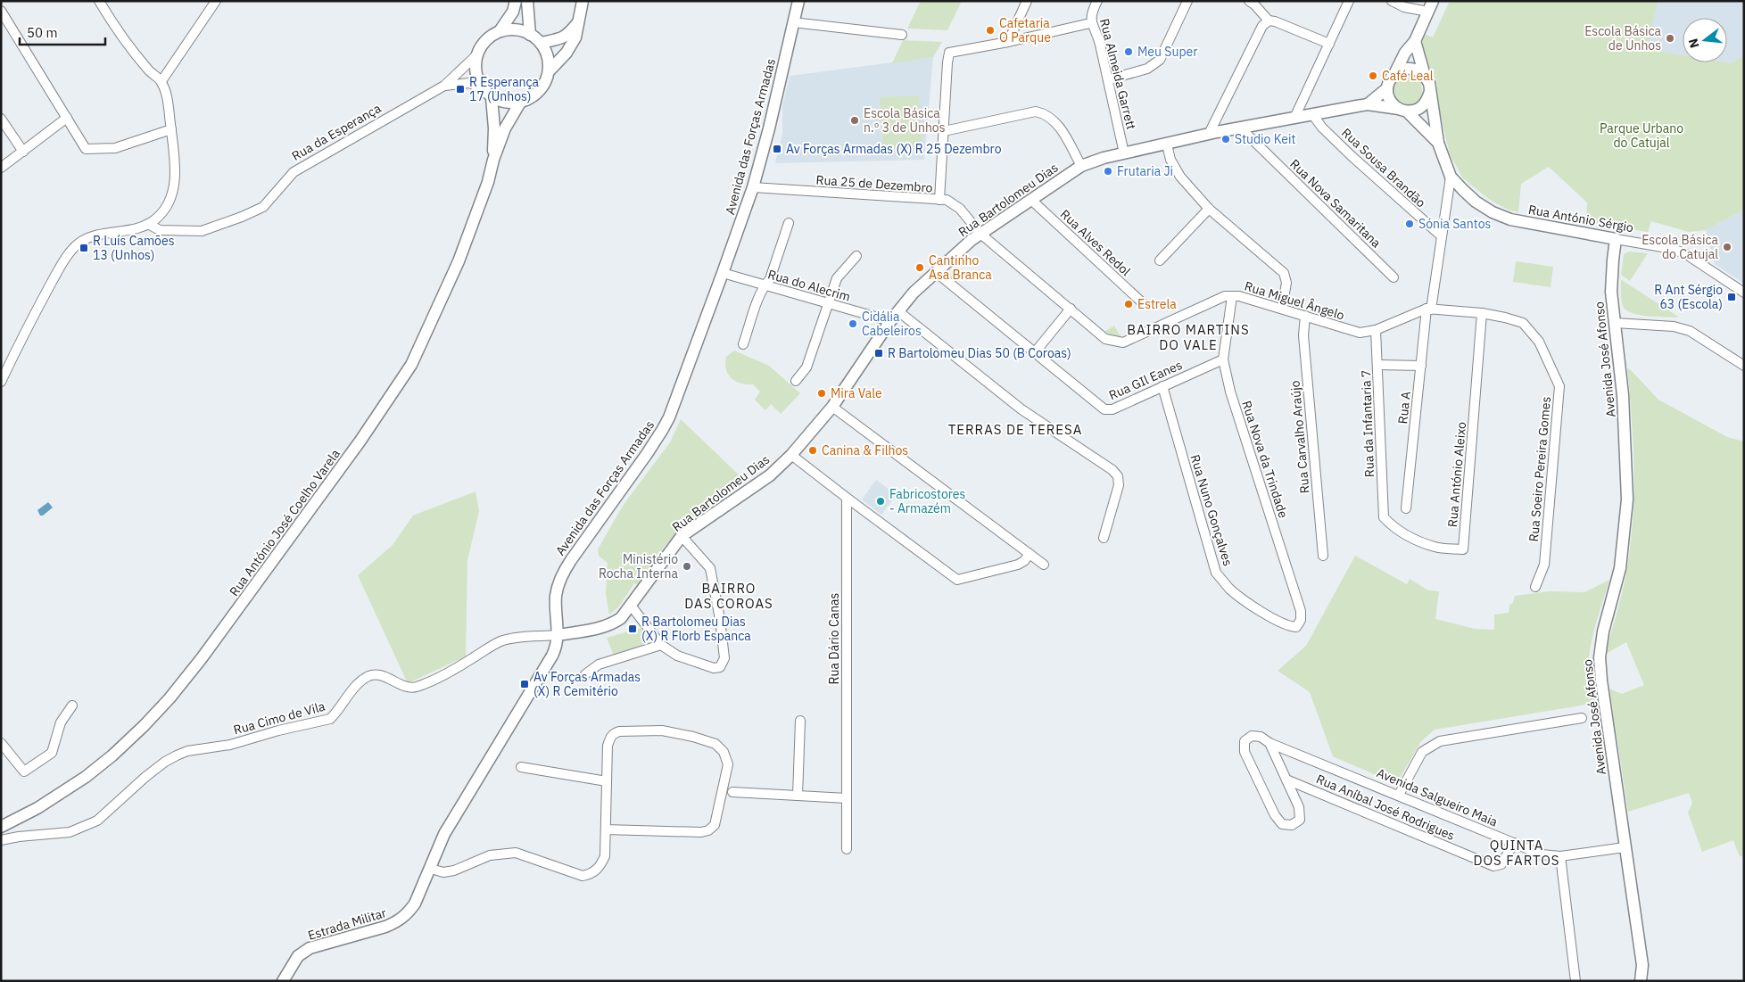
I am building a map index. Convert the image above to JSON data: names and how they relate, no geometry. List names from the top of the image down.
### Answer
{
  "streets": {
    "street": [
      "Rua Almeida Garrett",
      "Rua da Esperança",
      "Avenida das Forças Armadas",
      "Rua Sousa Brandão",
      "Rua 25 de Dezembro",
      "Rua Bartolomeu Dias",
      "Rua Nova Samaritana",
      "Rua António Sérgio",
      "Rua Alves Redol",
      "Rua do Alecrim",
      "Rua Miguel Ângelo",
      "Avenida José Afonso",
      "Rua GIl Eanes",
      "Rua A",
      "Rua da Infantaria 7",
      "Rua Carvalho Araújo",
      "Rua Nova da Trindade",
      "Rua Soeiro Pereira Gomes",
      "Rua António Aleixo",
      "Rua Nuno Gonçalves",
      "Rua António José Coelho Varela",
      "Rua Dário Canas",
      "Rua Cimo de Vila",
      "Avenida Salgueiro Maia",
      "Rua Aníbal José Rodrigues",
      "Estrada Militar"
    ]
  },
  "crossings": [
    ["Rua Almeida Garrett", "Rua Bartolomeu Dias"],
    ["Avenida das Forças Armadas", "Rua 25 de Dezembro"],
    ["Avenida das Forças Armadas", "Rua Bartolomeu Dias"],
    ["Avenida das Forças Armadas", "Rua do Alecrim"],
    ["Avenida das Forças Armadas", "Rua Cimo de Vila"],
    ["Avenida das Forças Armadas", "Estrada Militar"],
    ["Rua Sousa Brandão", "Rua Bartolomeu Dias"],
    ["Rua 25 de Dezembro", "Rua Bartolomeu Dias"],
    ["Rua 25 de Dezembro", "Rua Miguel Ângelo"],
    ["Rua Bartolomeu Dias", "Rua Nova Samaritana"],
    ["Rua Bartolomeu Dias", "Rua António Sérgio"],
    ["Rua Bartolomeu Dias", "Rua Alves Redol"],
    ["Rua Bartolomeu Dias", "Rua do Alecrim"],
    ["Rua Bartolomeu Dias", "Rua Miguel Ângelo"],
    ["Rua Bartolomeu Dias", "Rua GIl Eanes"],
    ["Rua Bartolomeu Dias", "Rua Cimo de Vila"],
    ["Rua António Sérgio", "Avenida José Afonso"],
    ["Rua Miguel Ângelo", "Rua A"],
    ["Rua Miguel Ângelo", "Rua da Infantaria 7"],
    ["Rua Miguel Ângelo", "Rua Carvalho Araújo"],
    ["Rua Miguel Ângelo", "Rua Nova da Trindade"],
    ["Rua Miguel Ângelo", "Rua Soeiro Pereira Gomes"],
    ["Avenida José Afonso", "Avenida Salgueiro Maia"],
    ["Rua GIl Eanes", "Rua Nova da Trindade"],
    ["Rua GIl Eanes", "Rua Nuno Gonçalves"],
    ["Rua A", "Rua Soeiro Pereira Gomes"],
    ["Rua da Infantaria 7", "Rua António Aleixo"],
    ["Rua Nova da Trindade", "Rua Nuno Gonçalves"],
    ["Rua Soeiro Pereira Gomes", "Rua António Aleixo"],
    ["Avenida Salgueiro Maia", "Rua Aníbal José Rodrigues"]
  ],
  "districts": [
    "BAIRRO MARTINS DO VALE",
    "TERRAS DE TERESA",
    "BAIRRO DAS COROAS",
    "QUINTA DOS FARTOS"
  ],
  "parks": ["Parque Urbano do Catujal"],
  "places": {
    "other": [
      "Cafetaria O Parque",
      "Escola Básica de Unhos",
      "Meu Super",
      "Café Leal",
      "Escola Básica n.º 3 de Unhos",
      "Studio Keit",
      "Frutaria Ji",
      "Sónia Santos",
      "Escola Básica do Catujal",
      "Cantinho Asa Branca",
      "Estrela",
      "Cidália Cabeleiros",
      "Mira Vale",
      "Canina & Filhos",
      "Fabricostores - Armazém",
      "Ministério Rocha Interna"
    ],
    "transit": [
      "R Esperança 17 (Unhos)",
      "Av Forças Armadas (X) R 25 Dezembro",
      "R Luís Camões 13 (Unhos)",
      "R Ant Sérgio 63 (Escola)",
      "R Bartolomeu Dias 50 (B Coroas)",
      "R Bartolomeu Dias (X) R Florb Espanca",
      "Av Forças Armadas (X) R Cemitério"
    ]
  },
  "scale_bar": "50 m",
  "north": "left"
}
